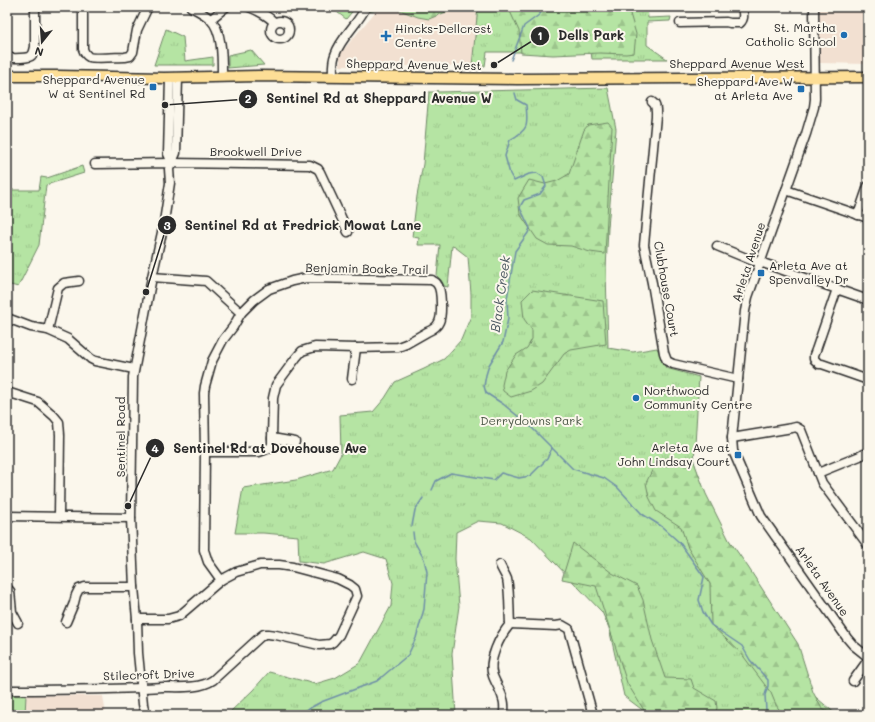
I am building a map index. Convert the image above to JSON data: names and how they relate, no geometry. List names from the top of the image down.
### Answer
{
  "streets": {
    "main road": ["Sheppard Avenue West"],
    "street": [
      "Brookwell Drive",
      "Arleta Avenue",
      "Benjamin Boake Trail",
      "Clubhouse Court",
      "Sentinel Road",
      "Stilecroft Drive"
    ]
  },
  "crossings": [
    ["Sheppard Avenue West", "Arleta Avenue"],
    ["Sheppard Avenue West", "Sentinel Road"],
    ["Brookwell Drive", "Sentinel Road"],
    ["Arleta Avenue", "Clubhouse Court"],
    ["Benjamin Boake Trail", "Stilecroft Drive"],
    ["Sentinel Road", "Stilecroft Drive"]
  ],
  "water": ["Black Creek"],
  "parks": ["Derrydowns Park"],
  "places": {
    "other": [
      "St. Martha Catholic School",
      "Dells Park",
      "Sentinel Rd at Sheppard Avenue W",
      "Sentinel Rd at Fredrick Mowat Lane",
      "Northwood Community Centre",
      "Sentinel Rd at Dovehouse Ave"
    ],
    "health": ["Hincks-Dellcrest Centre"],
    "transit": [
      "Sheppard Avenue W at Sentinel Rd",
      "Sheppard Ave W at Arleta Ave",
      "Arleta Ave at Spenvalley Dr",
      "Arleta Ave at John Lindsay Court"
    ]
  },
  "north": "bottom"
}
